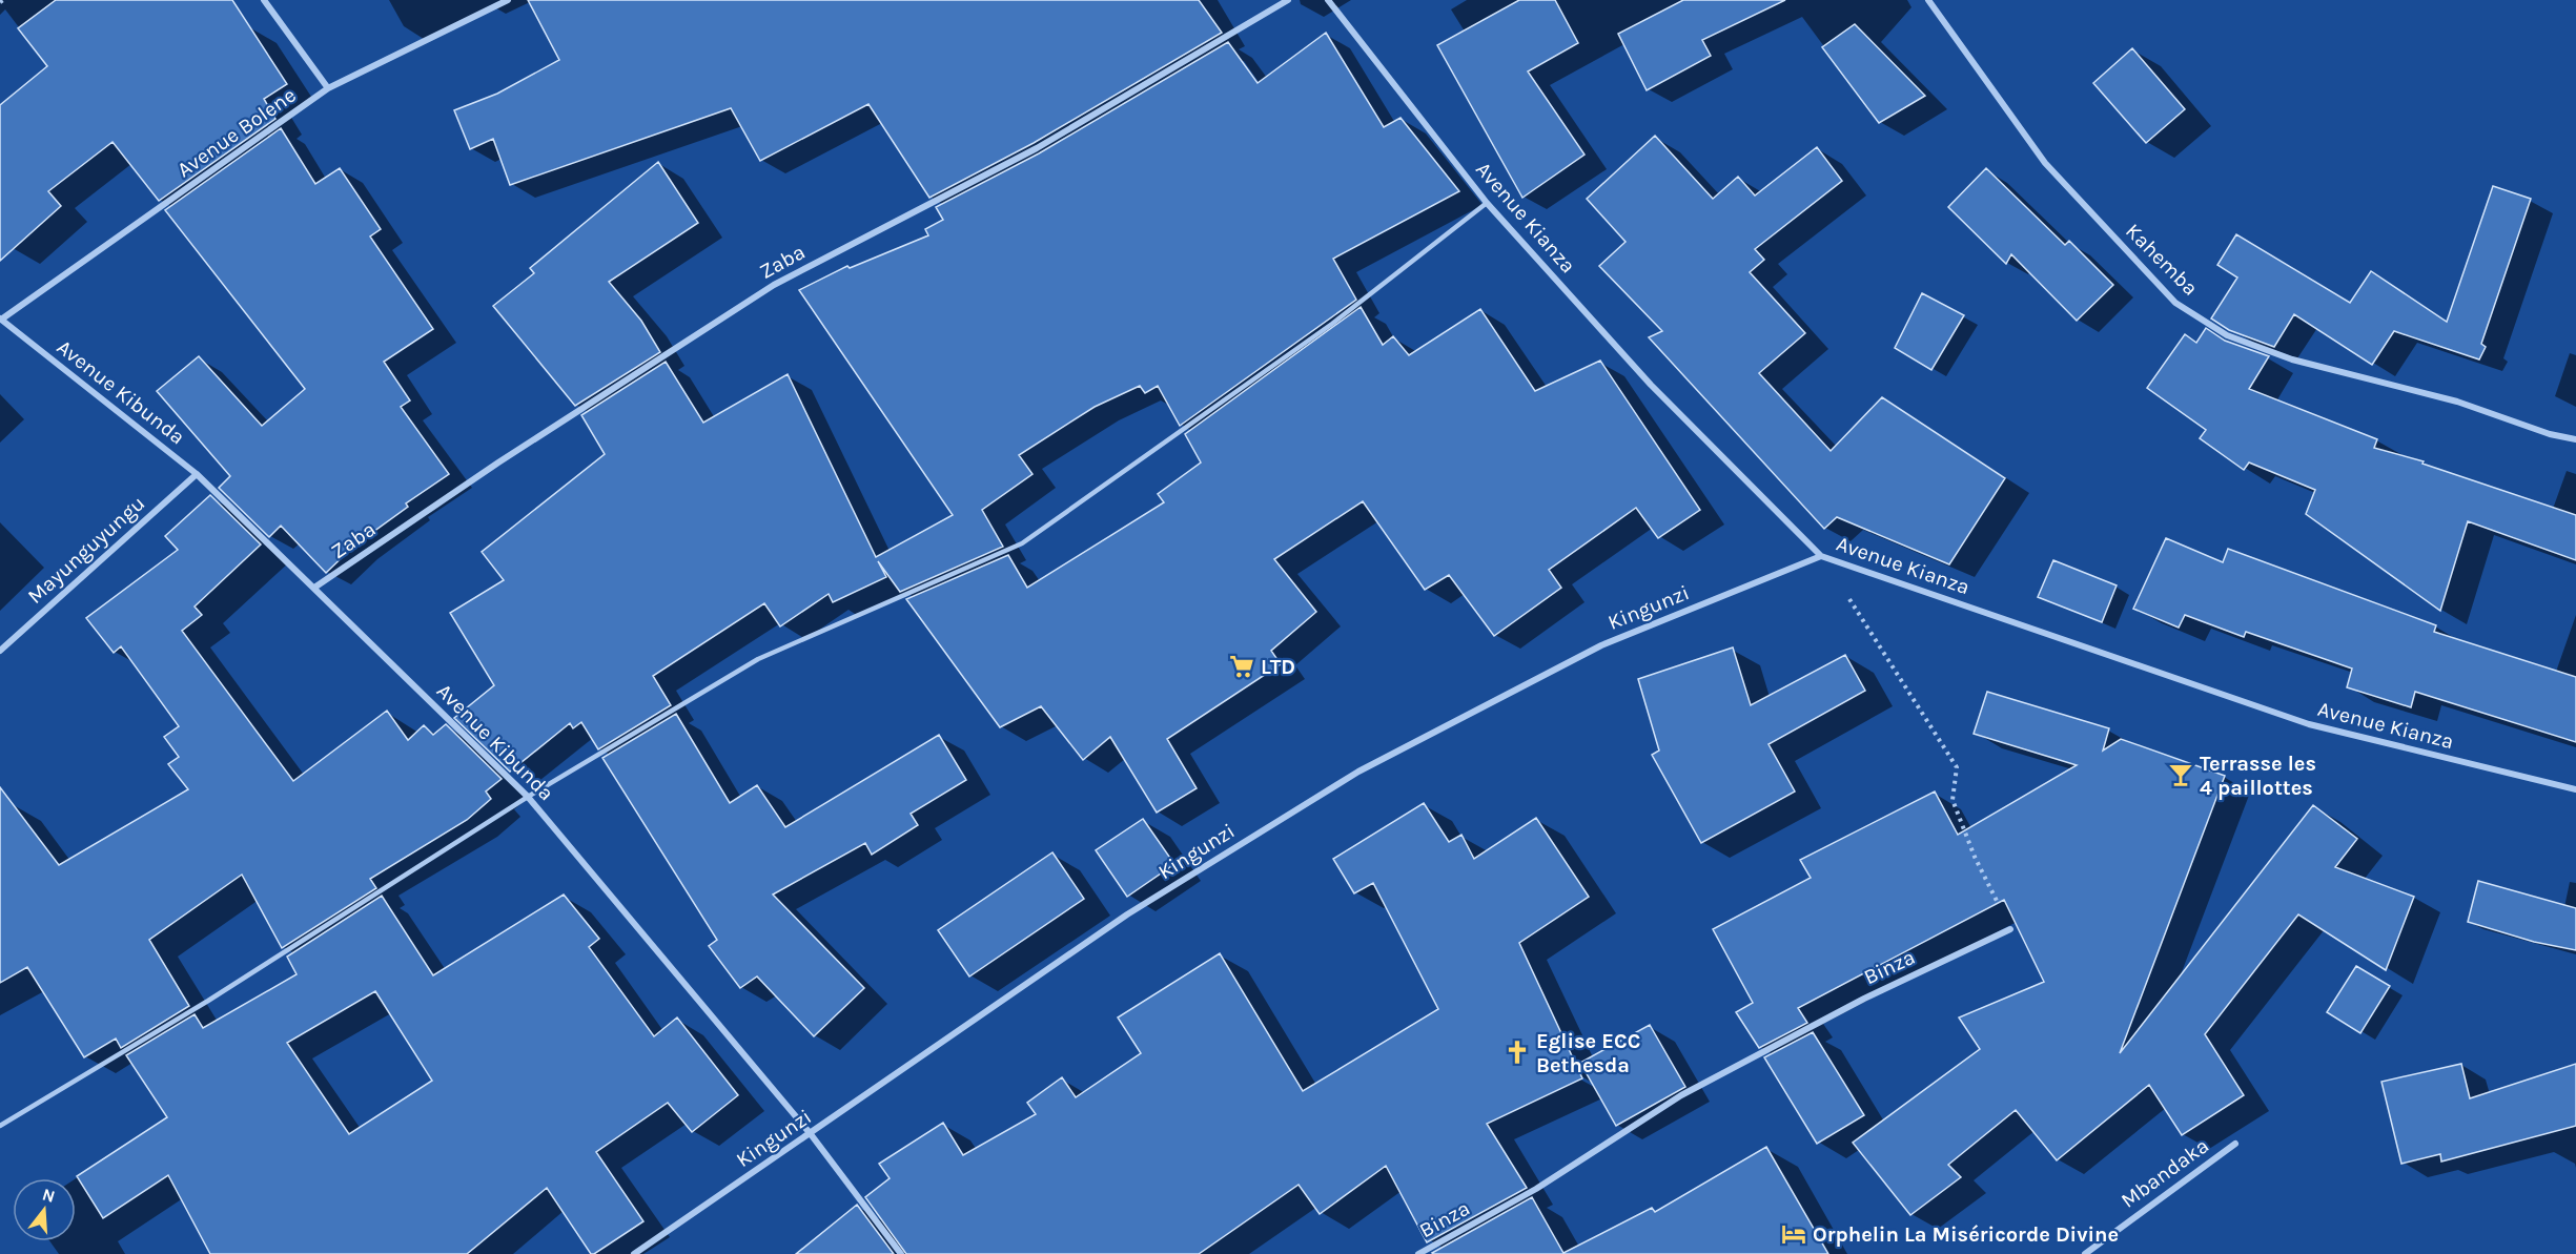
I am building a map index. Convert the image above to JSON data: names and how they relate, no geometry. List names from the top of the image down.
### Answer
{
  "streets": {
    "street": [
      "Avenue Bolene",
      "Avenue Kianza",
      "Kahemba",
      "Zaba",
      "Avenue Kibunda",
      "Mayunguyungu",
      "Kingunzi",
      "Binza",
      "Mbandaka"
    ]
  },
  "crossings": [
    ["Avenue Bolene", "Avenue Kibunda"],
    ["Avenue Kianza", "Kingunzi"],
    ["Zaba", "Avenue Kibunda"],
    ["Avenue Kibunda", "Mayunguyungu"],
    ["Avenue Kibunda", "Kingunzi"]
  ],
  "places": {
    "supermarket": ["LTD"],
    "bar": ["Terrasse les 4 paillottes"],
    "church": ["Eglise ECC Bethesda"],
    "hotel": ["Orphelin La Miséricorde Divine"]
  },
  "north": "top"
}
